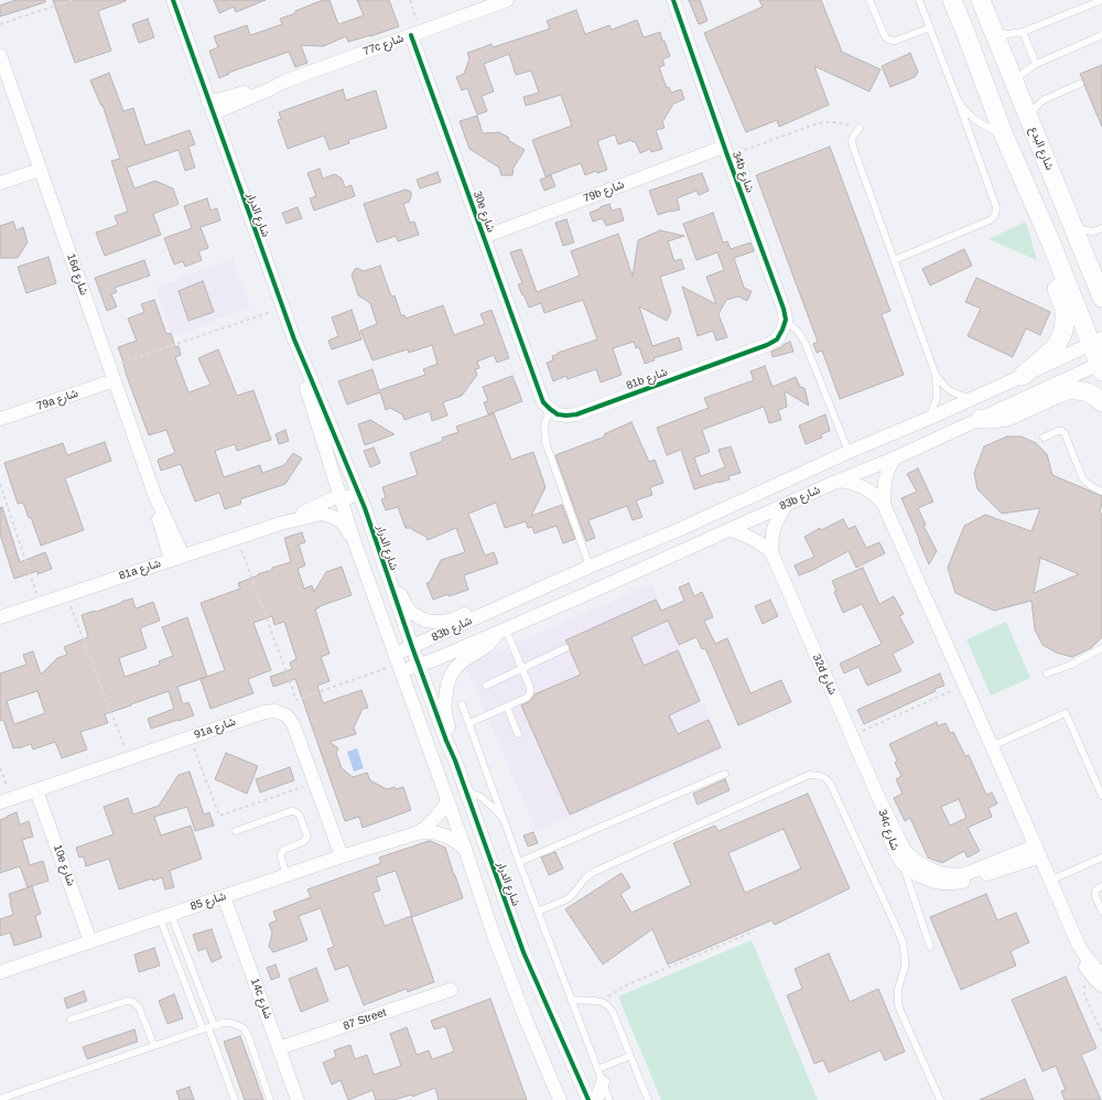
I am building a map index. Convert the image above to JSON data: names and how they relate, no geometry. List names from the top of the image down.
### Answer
{
  "streets": {
    "main road": ["شارع البدع"],
    "street": [
      "77c شارع",
      "34b شارع",
      "79b شارع",
      "30e شارع",
      "شارع الدرار",
      "16d شارع",
      "81b شارع",
      "79a شارع",
      "83b شارع",
      "81a شارع",
      "32d شارع",
      "91a شارع",
      "34c شارع",
      "10e شارع",
      "شارع 85",
      "14c شارع",
      "87 Street"
    ]
  },
  "crossings": [
    ["77c شارع", "30e شارع"],
    ["77c شارع", "شارع الدرار"],
    ["34b شارع", "79b شارع"],
    ["34b شارع", "81b شارع"],
    ["79b شارع", "30e شارع"],
    ["30e شارع", "81b شارع"],
    ["شارع الدرار", "83b شارع"],
    ["شارع الدرار", "81a شارع"],
    ["شارع الدرار", "شارع 85"],
    ["16d شارع", "79a شارع"],
    ["16d شارع", "81a شارع"],
    ["83b شارع", "32d شارع"],
    ["32d شارع", "34c شارع"],
    ["91a شارع", "10e شارع"],
    ["91a شارع", "شارع 85"],
    ["10e شارع", "شارع 85"],
    ["شارع 85", "14c شارع"],
    ["14c شارع", "87 Street"]
  ]
}
